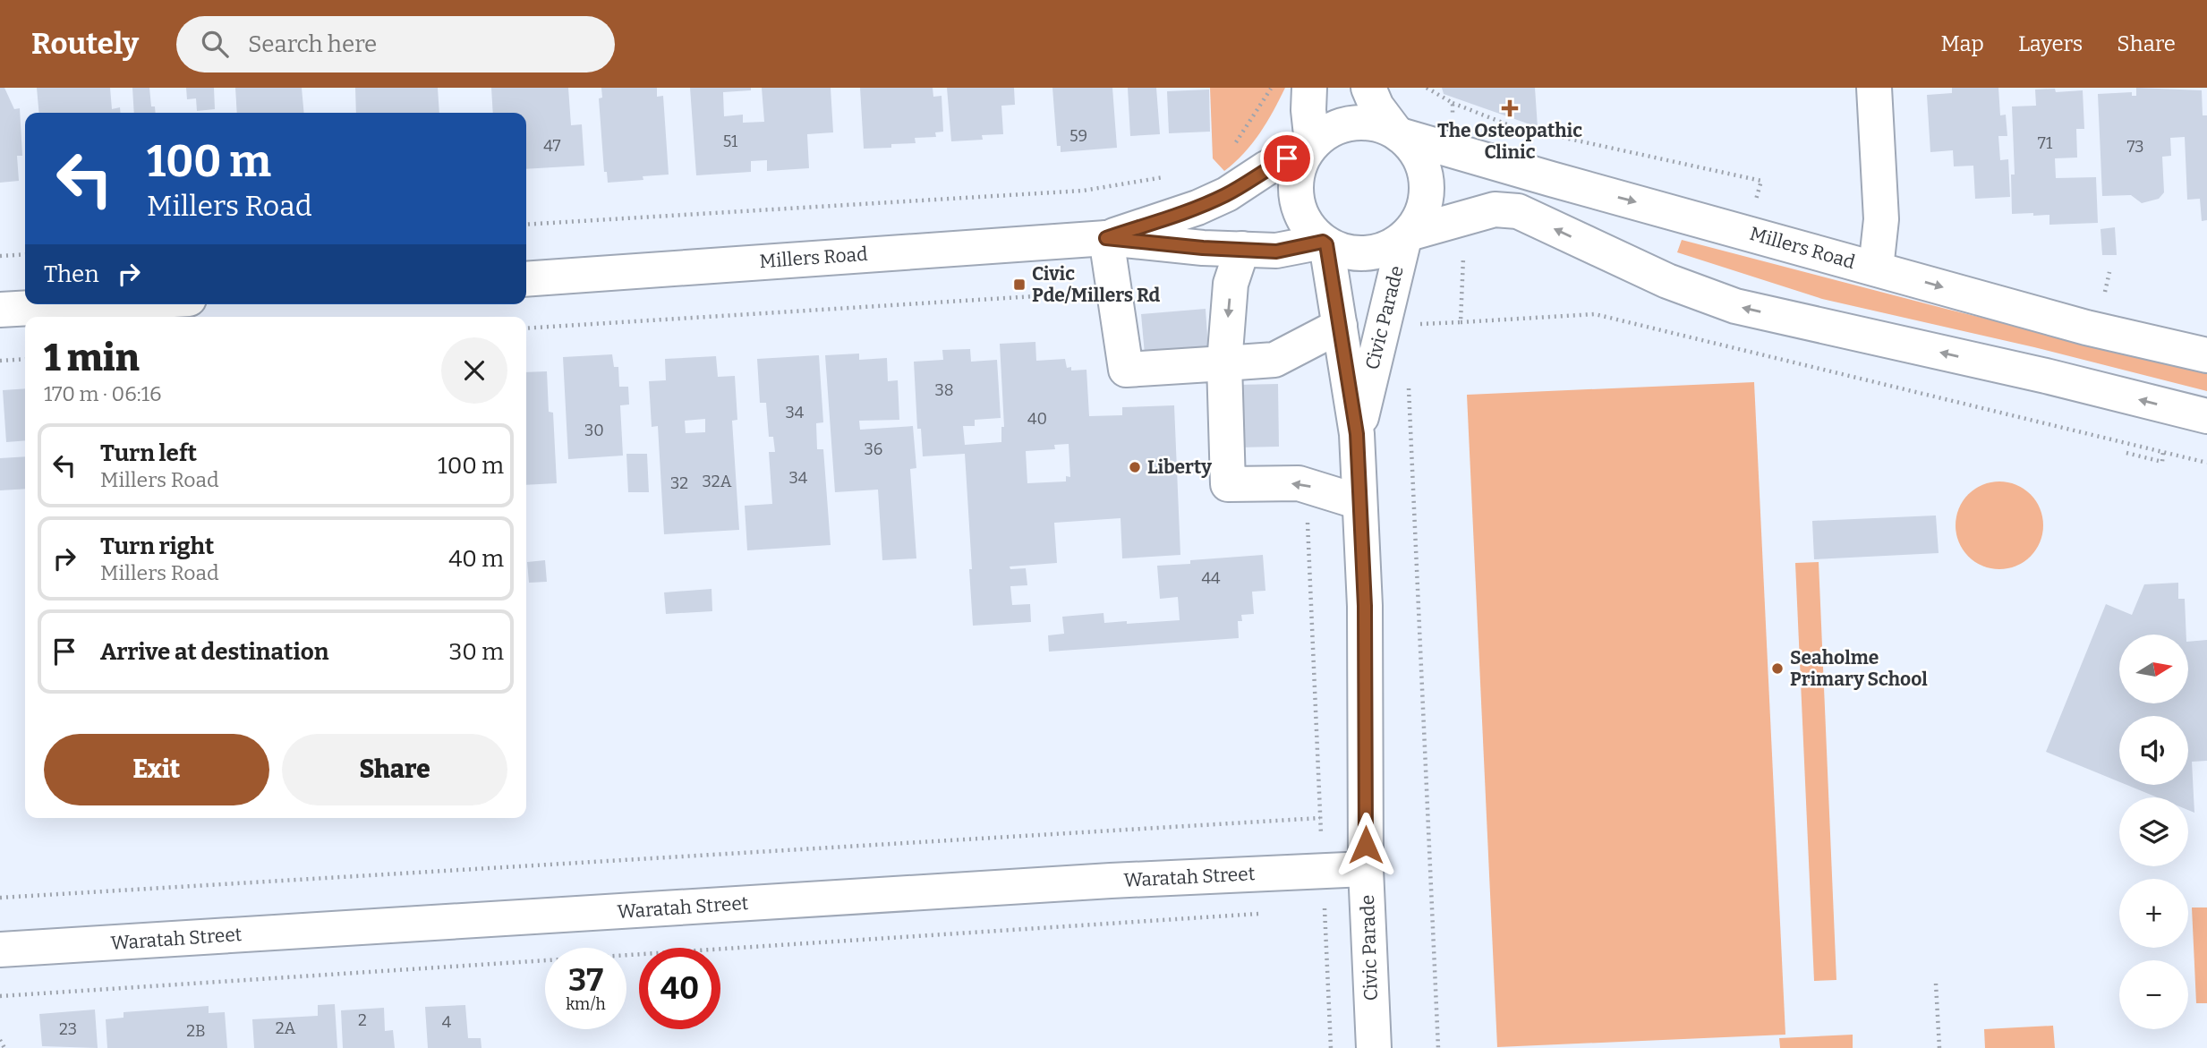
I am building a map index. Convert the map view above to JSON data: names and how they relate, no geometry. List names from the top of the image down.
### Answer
{
  "streets": {
    "main road": ["Millers Road", "Civic Parade", "Waratah Street"]
  },
  "crossings": [
    ["Millers Road", "Civic Parade"],
    ["Civic Parade", "Waratah Street"]
  ],
  "places": {
    "health": ["The Osteopathic Clinic"],
    "transit": ["Civic Pde/Millers Rd"],
    "other": ["Liberty", "Seaholme Primary School"]
  },
  "house_numbers": [
    "59",
    "51",
    "71",
    "47",
    "73",
    "38",
    "34",
    "40",
    "30",
    "36",
    "34",
    "32A",
    "32",
    "44",
    "2",
    "4",
    "2A",
    "23",
    "2B"
  ],
  "north": "right",
  "page": {
    "header": "Routely",
    "search": "Search here",
    "nav": ["Map", "Layers", "Share"],
    "turn": ["100 m", "Millers Road"],
    "then": "Then",
    "heading": ["1 min", "170 m · 06:16"],
    "list": [
      {
        "name": "Turn left",
        "note": "Millers Road",
        "value": "100 m"
      },
      {
        "name": "Turn right",
        "note": "Millers Road",
        "value": "40 m"
      },
      {
        "name": "Arrive at destination",
        "value": "30 m"
      }
    ],
    "map_buttons": ["+", "−"],
    "buttons": ["Exit", "Share"],
    "speed": "37 km/h",
    "limit": "40"
  }
}
